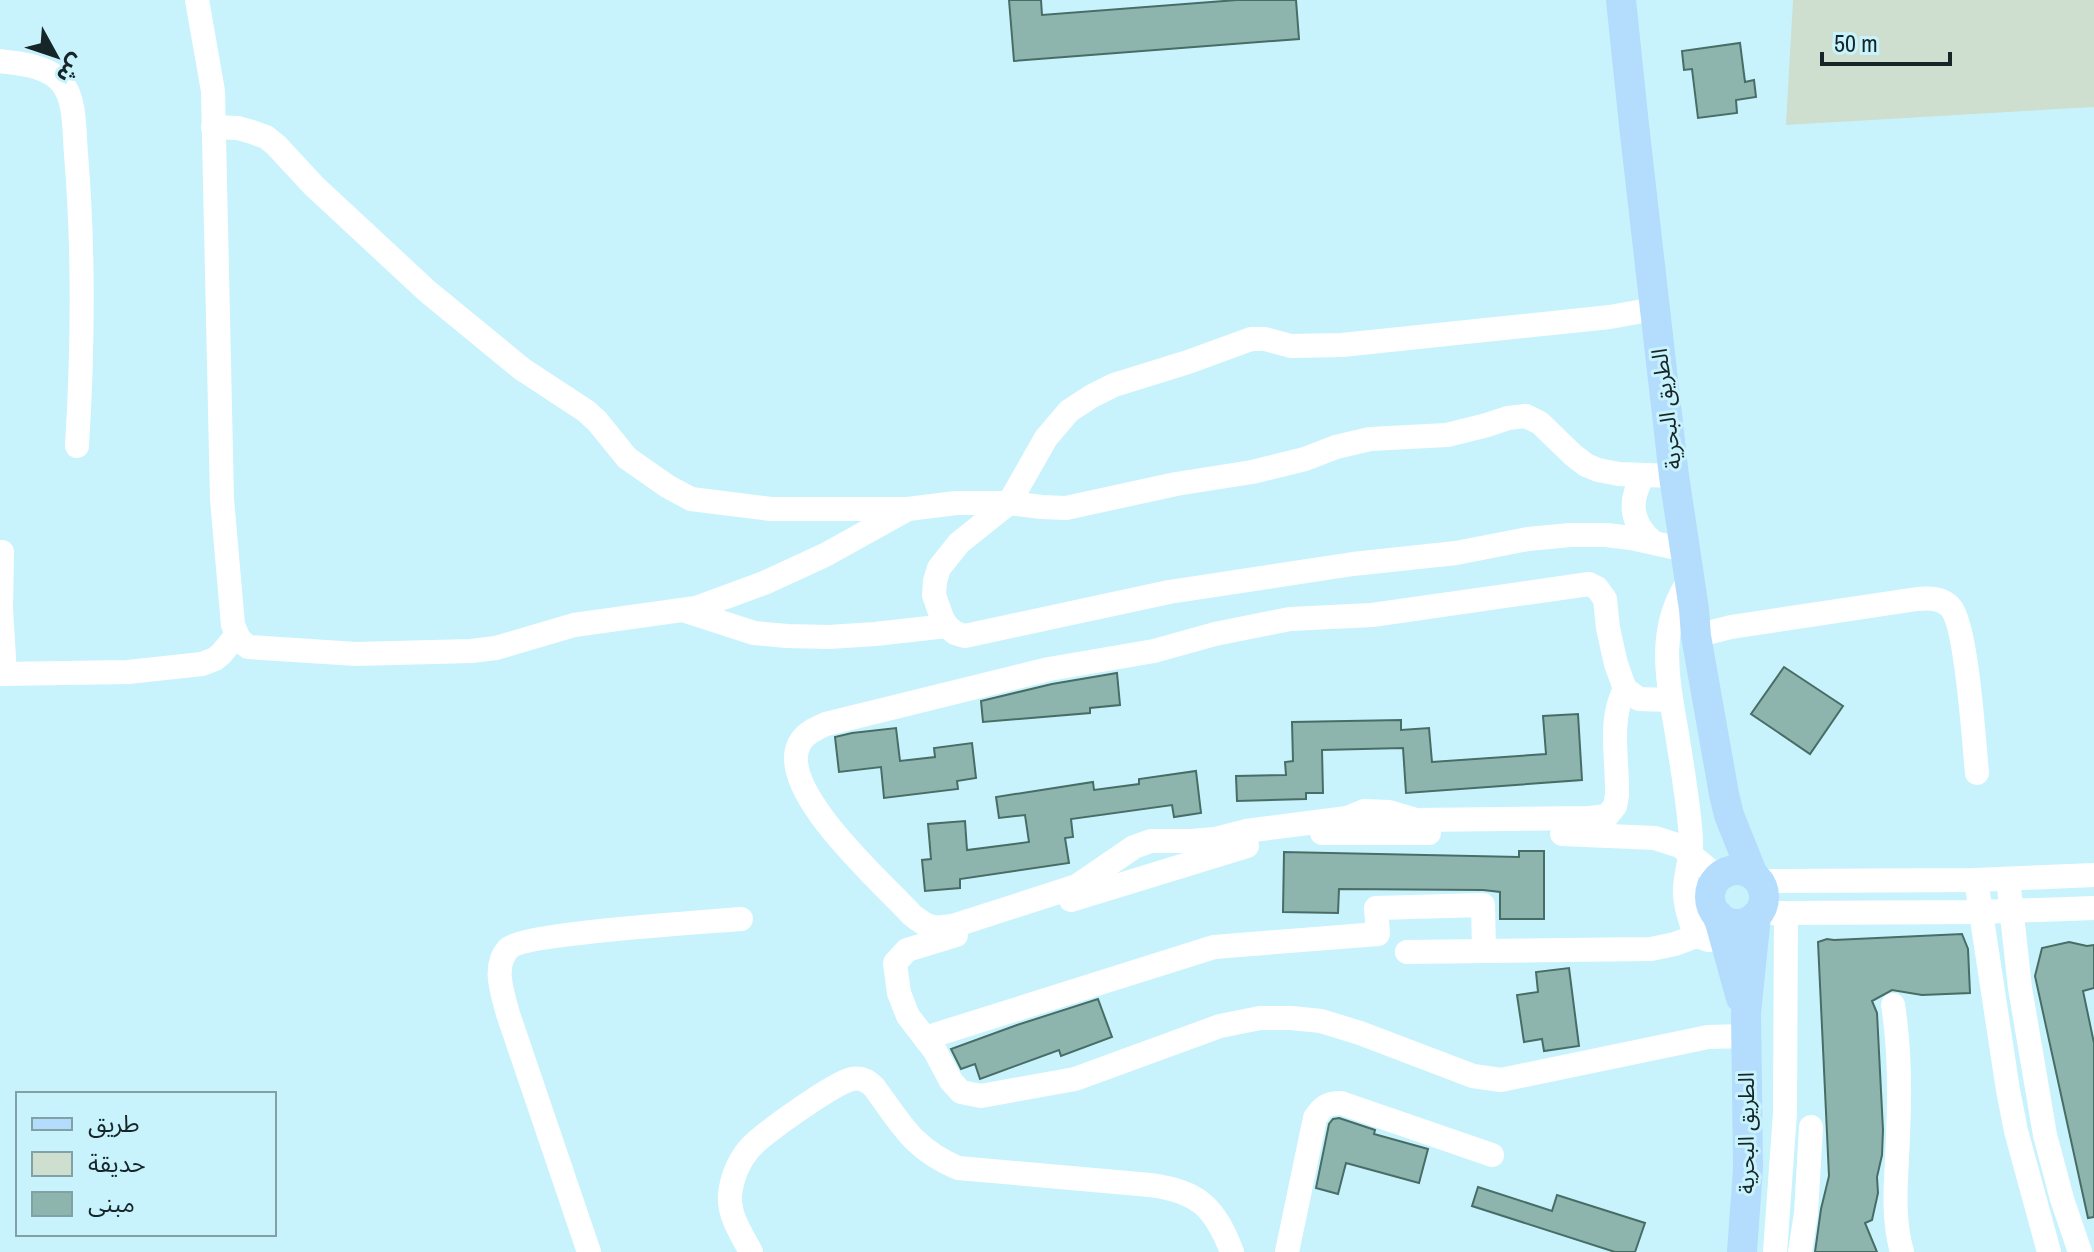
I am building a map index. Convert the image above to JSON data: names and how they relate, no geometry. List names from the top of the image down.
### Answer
{
  "streets": {
    "main road": ["الطريق البحرية"]
  },
  "legend": ["طريق", "حديقة", "مبنى"],
  "scale_bar": "50 m",
  "north": "bottom right"
}
